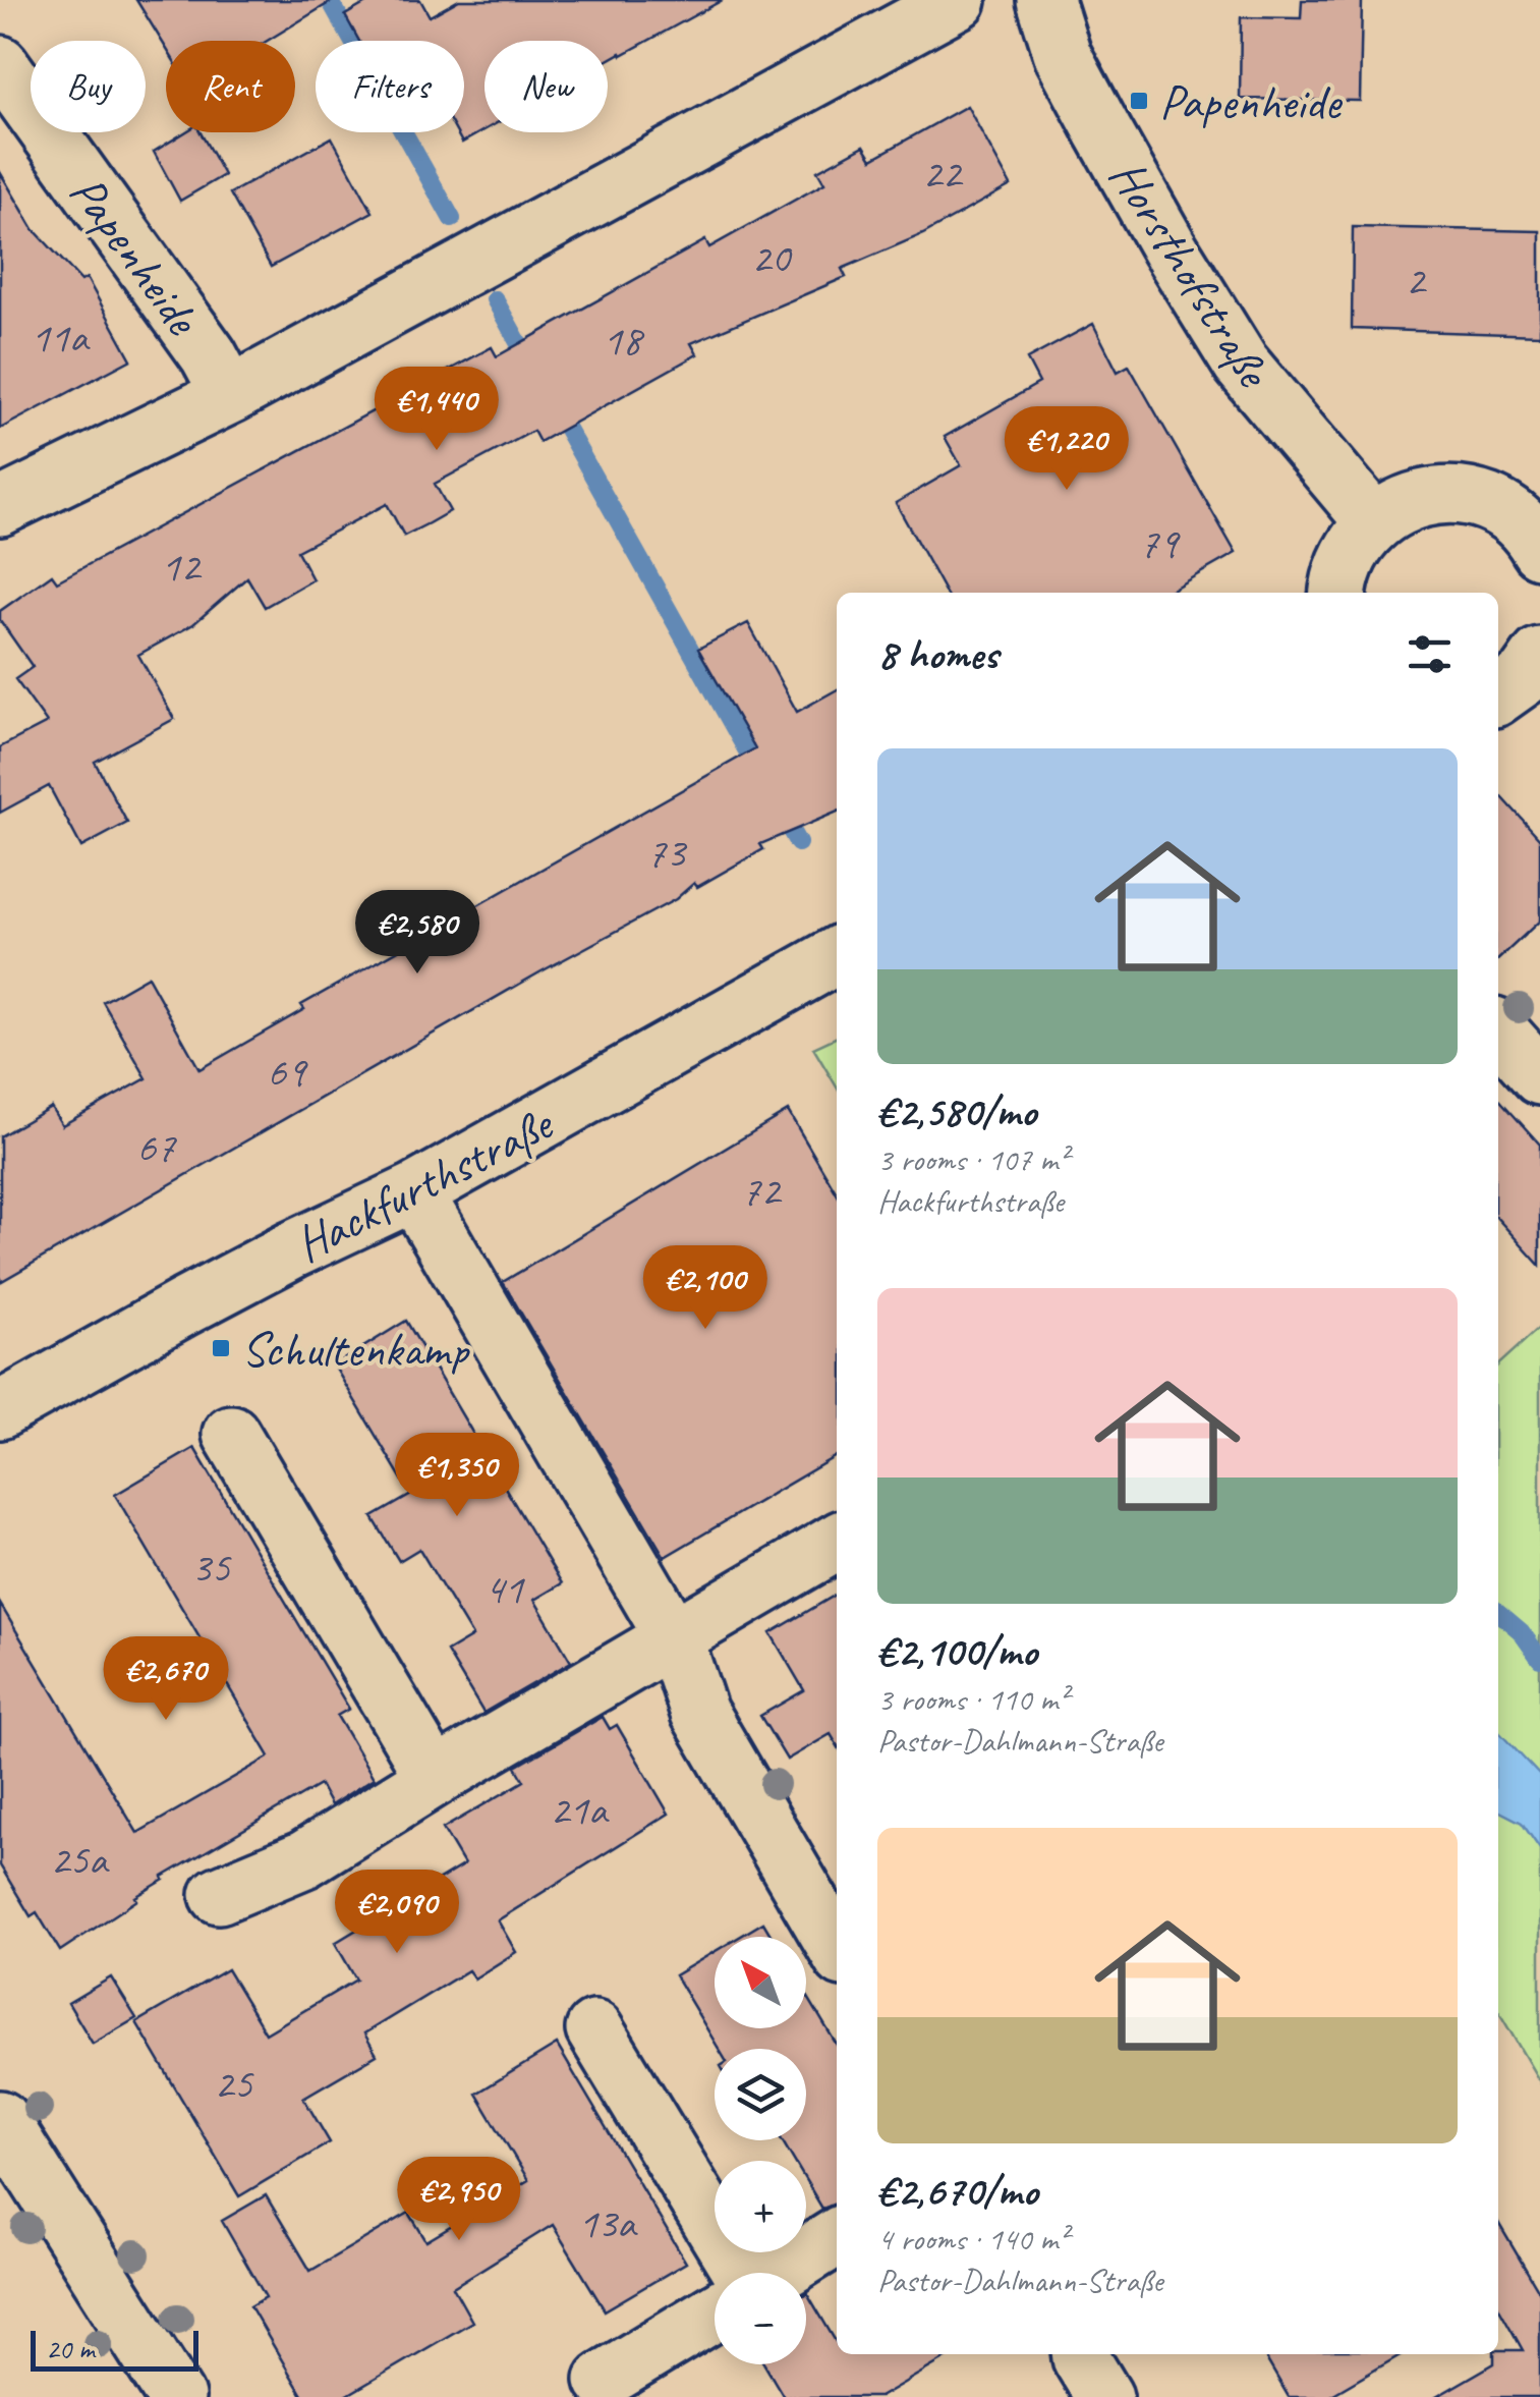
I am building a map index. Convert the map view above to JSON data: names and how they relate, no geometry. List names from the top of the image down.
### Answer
{
  "streets": {
    "street": ["Papenheide", "Horsthofstraße", "Hackfurthstraße"]
  },
  "places": {
    "transit": ["Papenheide", "Schultenkamp"]
  },
  "house_numbers": [
    "22",
    "20",
    "2",
    "11a",
    "18",
    "79",
    "12",
    "73",
    "69",
    "67",
    "72",
    "35",
    "41",
    "21a",
    "25a",
    "25",
    "13a"
  ],
  "scale_bar": "20 m",
  "north": "top left",
  "page": {
    "chip": [
      "Buy",
      "Rent",
      "Filters",
      "New"
    ],
    "price": [
      "€1,440",
      "€1,220",
      "€2,580",
      "€2,100",
      "€1,350",
      "€2,670",
      "€2,090",
      "€2,950"
    ],
    "heading": "8 homes",
    "list": [
      {
        "name": "€2,580/mo",
        "note": "3 rooms · 107 m² · Hackfurthstraße"
      },
      {
        "name": "€2,100/mo",
        "note": "3 rooms · 110 m² · Pastor-Dahlmann-Straße"
      },
      {
        "name": "€2,670/mo",
        "note": "4 rooms · 140 m² · Pastor-Dahlmann-Straße"
      }
    ],
    "map_buttons": ["+", "−"],
    "scale": "20 m"
  }
}
